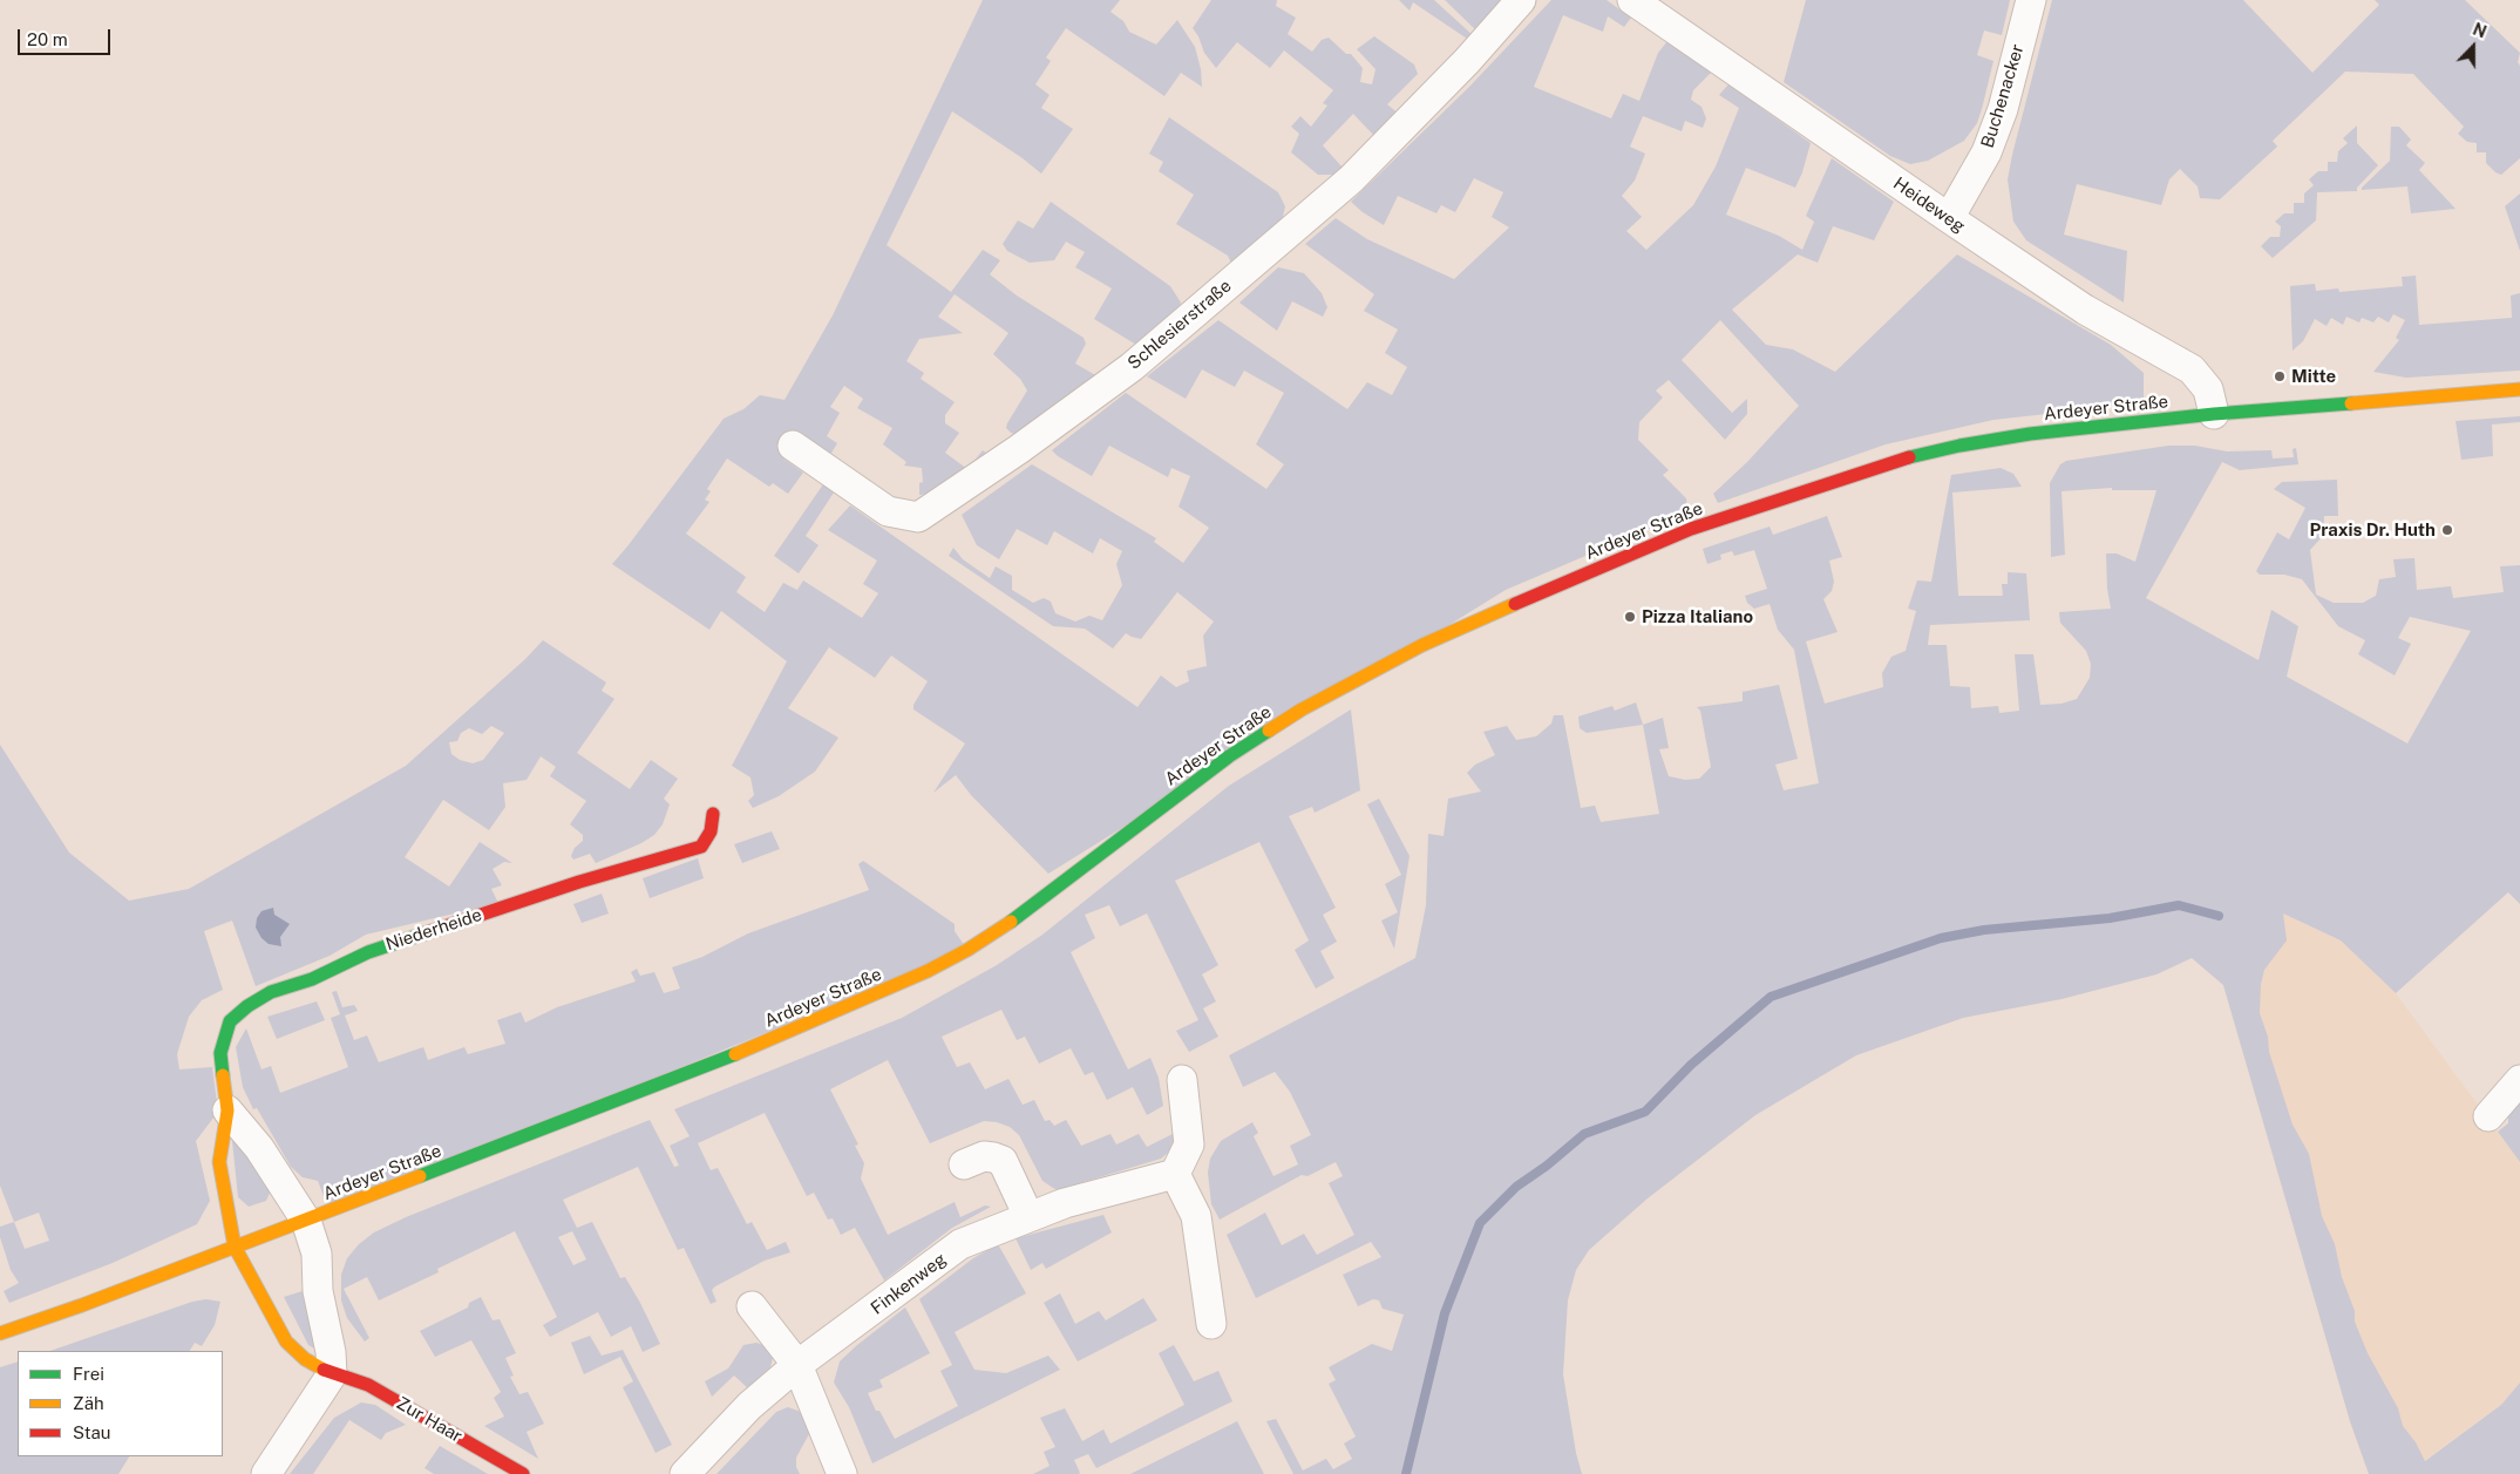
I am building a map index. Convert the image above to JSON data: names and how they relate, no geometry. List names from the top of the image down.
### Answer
{
  "streets": {
    "main road": ["Ardeyer Straße", "Niederheide", "Zur Haar"],
    "street": [
      "Buchenacker",
      "Heideweg",
      "Schlesierstraße",
      "Finkenweg"
    ]
  },
  "crossings": [
    ["Buchenacker", "Heideweg"],
    ["Heideweg", "Ardeyer Straße"],
    ["Ardeyer Straße", "Niederheide"],
    ["Ardeyer Straße", "Zur Haar"],
    ["Niederheide", "Zur Haar"]
  ],
  "places": ["Mitte", "Praxis Dr. Huth", "Pizza Italiano"],
  "legend": ["Frei", "Zäh", "Stau"],
  "scale_bar": "20 m",
  "north": "top"
}
